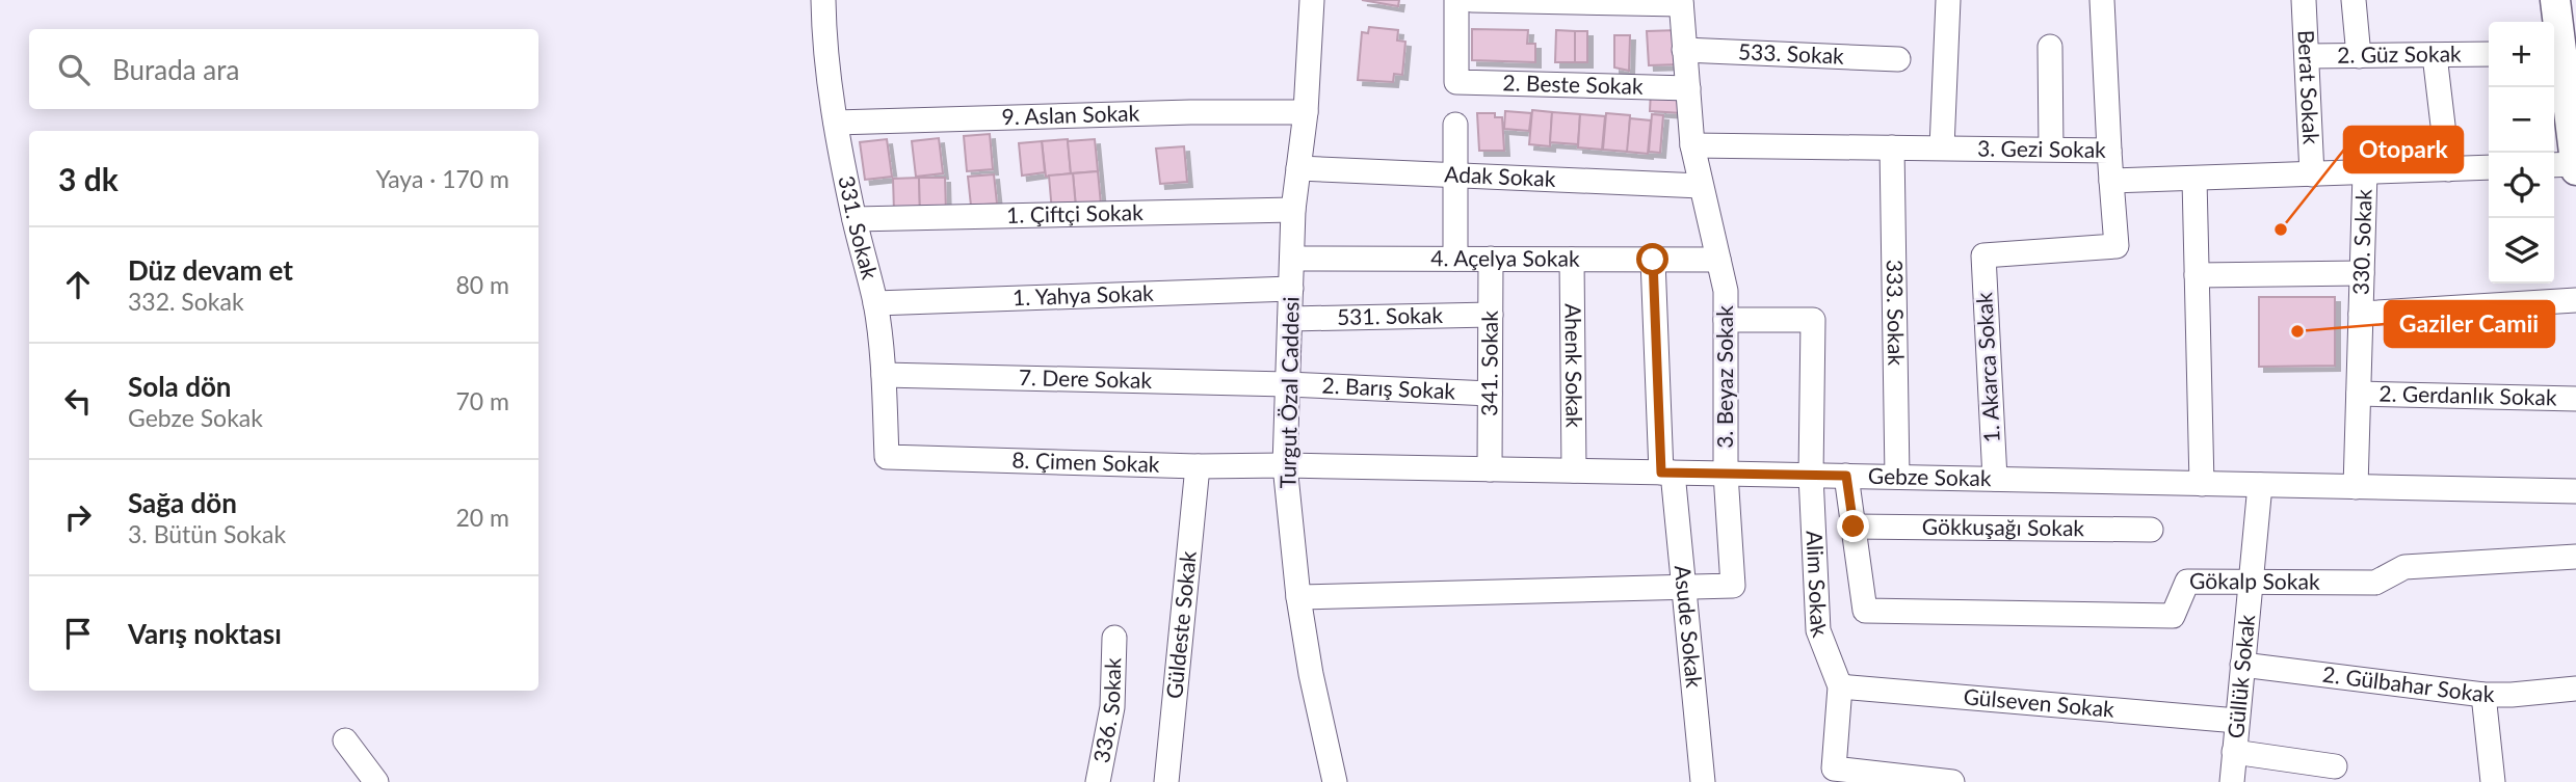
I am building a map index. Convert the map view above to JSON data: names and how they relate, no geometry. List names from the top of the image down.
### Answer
{
  "streets": {
    "street": [
      "533. Sokak",
      "2. Güz Sokak",
      "2. Beste Sokak",
      "Berat Sokak",
      "9. Aslan Sokak",
      "3. Gezi Sokak",
      "Adak Sokak",
      "1. Çiftçi Sokak",
      "331. Sokak",
      "330. Sokak",
      "4. Açelya Sokak",
      "1. Yahya Sokak",
      "333. Sokak",
      "531. Sokak",
      "341. Sokak",
      "Ahenk Sokak",
      "1. Akarca Sokak",
      "3. Beyaz Sokak",
      "7. Dere Sokak",
      "2. Barış Sokak",
      "Turgut Özal Caddesi",
      "2. Gerdanlık Sokak",
      "8. Çimen Sokak",
      "Gebze Sokak",
      "Gökkuşağı Sokak",
      "Alim Sokak",
      "Gökalp Sokak",
      "Güldeste Sokak",
      "Asude Sokak",
      "Güllük Sokak",
      "2. Gülbahar Sokak",
      "Gülseven Sokak",
      "336. Sokak"
    ]
  },
  "crossings": [
    ["533. Sokak", "3. Beyaz Sokak"],
    ["2. Güz Sokak", "Berat Sokak"],
    ["2. Beste Sokak", "3. Beyaz Sokak"],
    ["Berat Sokak", "3. Gezi Sokak"],
    ["9. Aslan Sokak", "331. Sokak"],
    ["9. Aslan Sokak", "Turgut Özal Caddesi"],
    ["3. Gezi Sokak", "330. Sokak"],
    ["3. Gezi Sokak", "333. Sokak"],
    ["3. Gezi Sokak", "1. Akarca Sokak"],
    ["3. Gezi Sokak", "3. Beyaz Sokak"],
    ["Adak Sokak", "3. Beyaz Sokak"],
    ["Adak Sokak", "Turgut Özal Caddesi"],
    ["1. Çiftçi Sokak", "331. Sokak"],
    ["1. Çiftçi Sokak", "Turgut Özal Caddesi"],
    ["331. Sokak", "1. Yahya Sokak"],
    ["331. Sokak", "7. Dere Sokak"],
    ["331. Sokak", "8. Çimen Sokak"],
    ["330. Sokak", "2. Gerdanlık Sokak"],
    ["330. Sokak", "Gebze Sokak"],
    ["4. Açelya Sokak", "341. Sokak"],
    ["4. Açelya Sokak", "Ahenk Sokak"],
    ["4. Açelya Sokak", "3. Beyaz Sokak"],
    ["4. Açelya Sokak", "Turgut Özal Caddesi"],
    ["4. Açelya Sokak", "Asude Sokak"],
    ["1. Yahya Sokak", "Turgut Özal Caddesi"],
    ["333. Sokak", "Gebze Sokak"],
    ["531. Sokak", "341. Sokak"],
    ["531. Sokak", "Turgut Özal Caddesi"],
    ["341. Sokak", "2. Barış Sokak"],
    ["341. Sokak", "Gebze Sokak"],
    ["Ahenk Sokak", "Gebze Sokak"],
    ["1. Akarca Sokak", "Gebze Sokak"],
    ["3. Beyaz Sokak", "Turgut Özal Caddesi"],
    ["3. Beyaz Sokak", "Gebze Sokak"],
    ["3. Beyaz Sokak", "Alim Sokak"],
    ["3. Beyaz Sokak", "Asude Sokak"],
    ["7. Dere Sokak", "2. Barış Sokak"],
    ["7. Dere Sokak", "Turgut Özal Caddesi"],
    ["2. Barış Sokak", "Turgut Özal Caddesi"],
    ["Turgut Özal Caddesi", "8. Çimen Sokak"],
    ["Turgut Özal Caddesi", "Gebze Sokak"],
    ["8. Çimen Sokak", "Gebze Sokak"],
    ["8. Çimen Sokak", "Güldeste Sokak"],
    ["Gebze Sokak", "Alim Sokak"],
    ["Gebze Sokak", "Asude Sokak"],
    ["Gebze Sokak", "Güllük Sokak"],
    ["Gökkuşağı Sokak", "Gökalp Sokak"],
    ["Alim Sokak", "Gülseven Sokak"],
    ["Gökalp Sokak", "Güllük Sokak"],
    ["Güllük Sokak", "2. Gülbahar Sokak"],
    ["Güllük Sokak", "Gülseven Sokak"]
  ],
  "places": ["Otopark", "Gaziler Camii"],
  "page": {
    "map_buttons": ["+", "−"],
    "search": "Burada ara",
    "heading": ["3 dk", "Yaya · 170 m"],
    "list": [
      ["Düz devam et", "332. Sokak", "80 m"],
      ["Sola dön", "Gebze Sokak", "70 m"],
      ["Sağa dön", "3. Bütün Sokak", "20 m"],
      "Varış noktası"
    ]
  }
}
